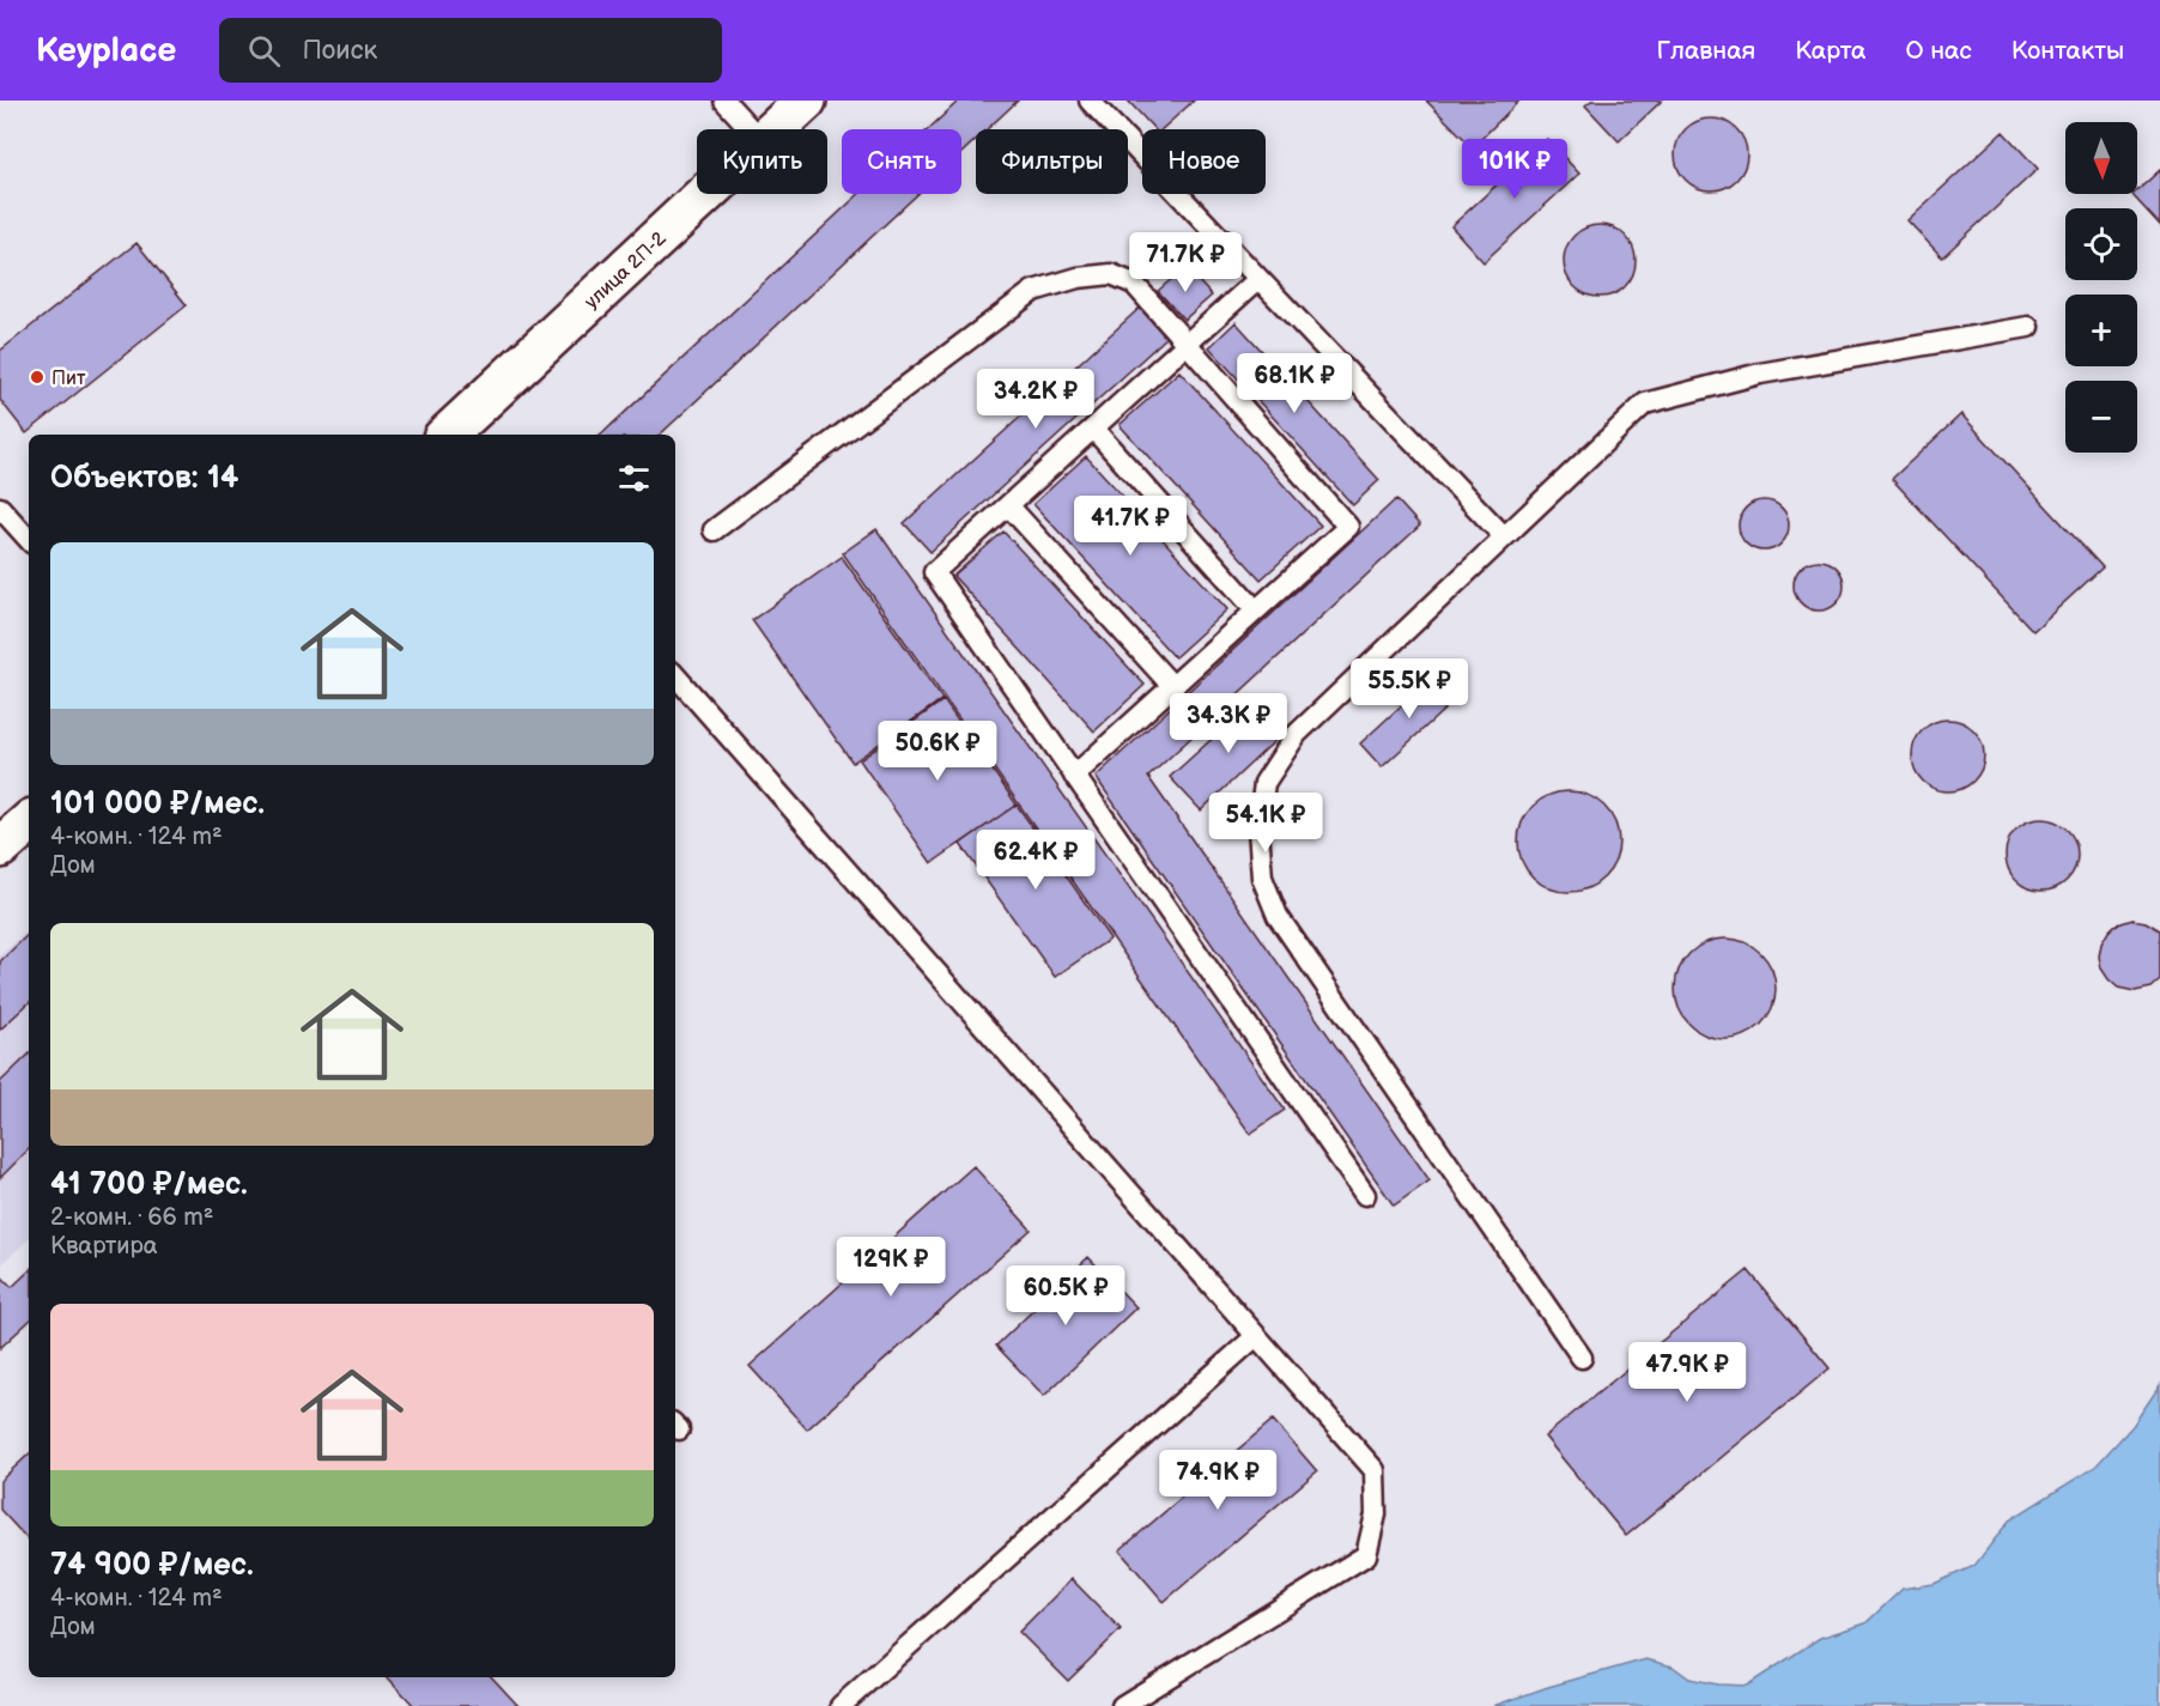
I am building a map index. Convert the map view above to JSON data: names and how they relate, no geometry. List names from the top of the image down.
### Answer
{
  "streets": {
    "main road": ["улица 2П-2"]
  },
  "places": ["Пит"],
  "north": "bottom",
  "page": {
    "header": "Keyplace",
    "search": "Поиск",
    "nav": [
      "Главная",
      "Карта",
      "О нас",
      "Контакты"
    ],
    "map_buttons": ["+", "−"],
    "chip": [
      "Купить",
      "Снять",
      "Фильтры",
      "Новое"
    ],
    "price": [
      "101K ₽",
      "71.7K ₽",
      "68.1K ₽",
      "34.2K ₽",
      "41.7K ₽",
      "55.5K ₽",
      "34.3K ₽",
      "50.6K ₽",
      "54.1K ₽",
      "62.4K ₽",
      "129K ₽",
      "60.5K ₽",
      "47.9K ₽",
      "74.9K ₽"
    ],
    "heading": "Объектов: 14",
    "list": [
      {
        "name": "101 000 ₽/мес.",
        "note": "4-комн. · 124 m² · Дом"
      },
      {
        "name": "41 700 ₽/мес.",
        "note": "2-комн. · 66 m² · Квартира"
      },
      {
        "name": "74 900 ₽/мес.",
        "note": "4-комн. · 124 m² · Дом"
      }
    ]
  }
}
